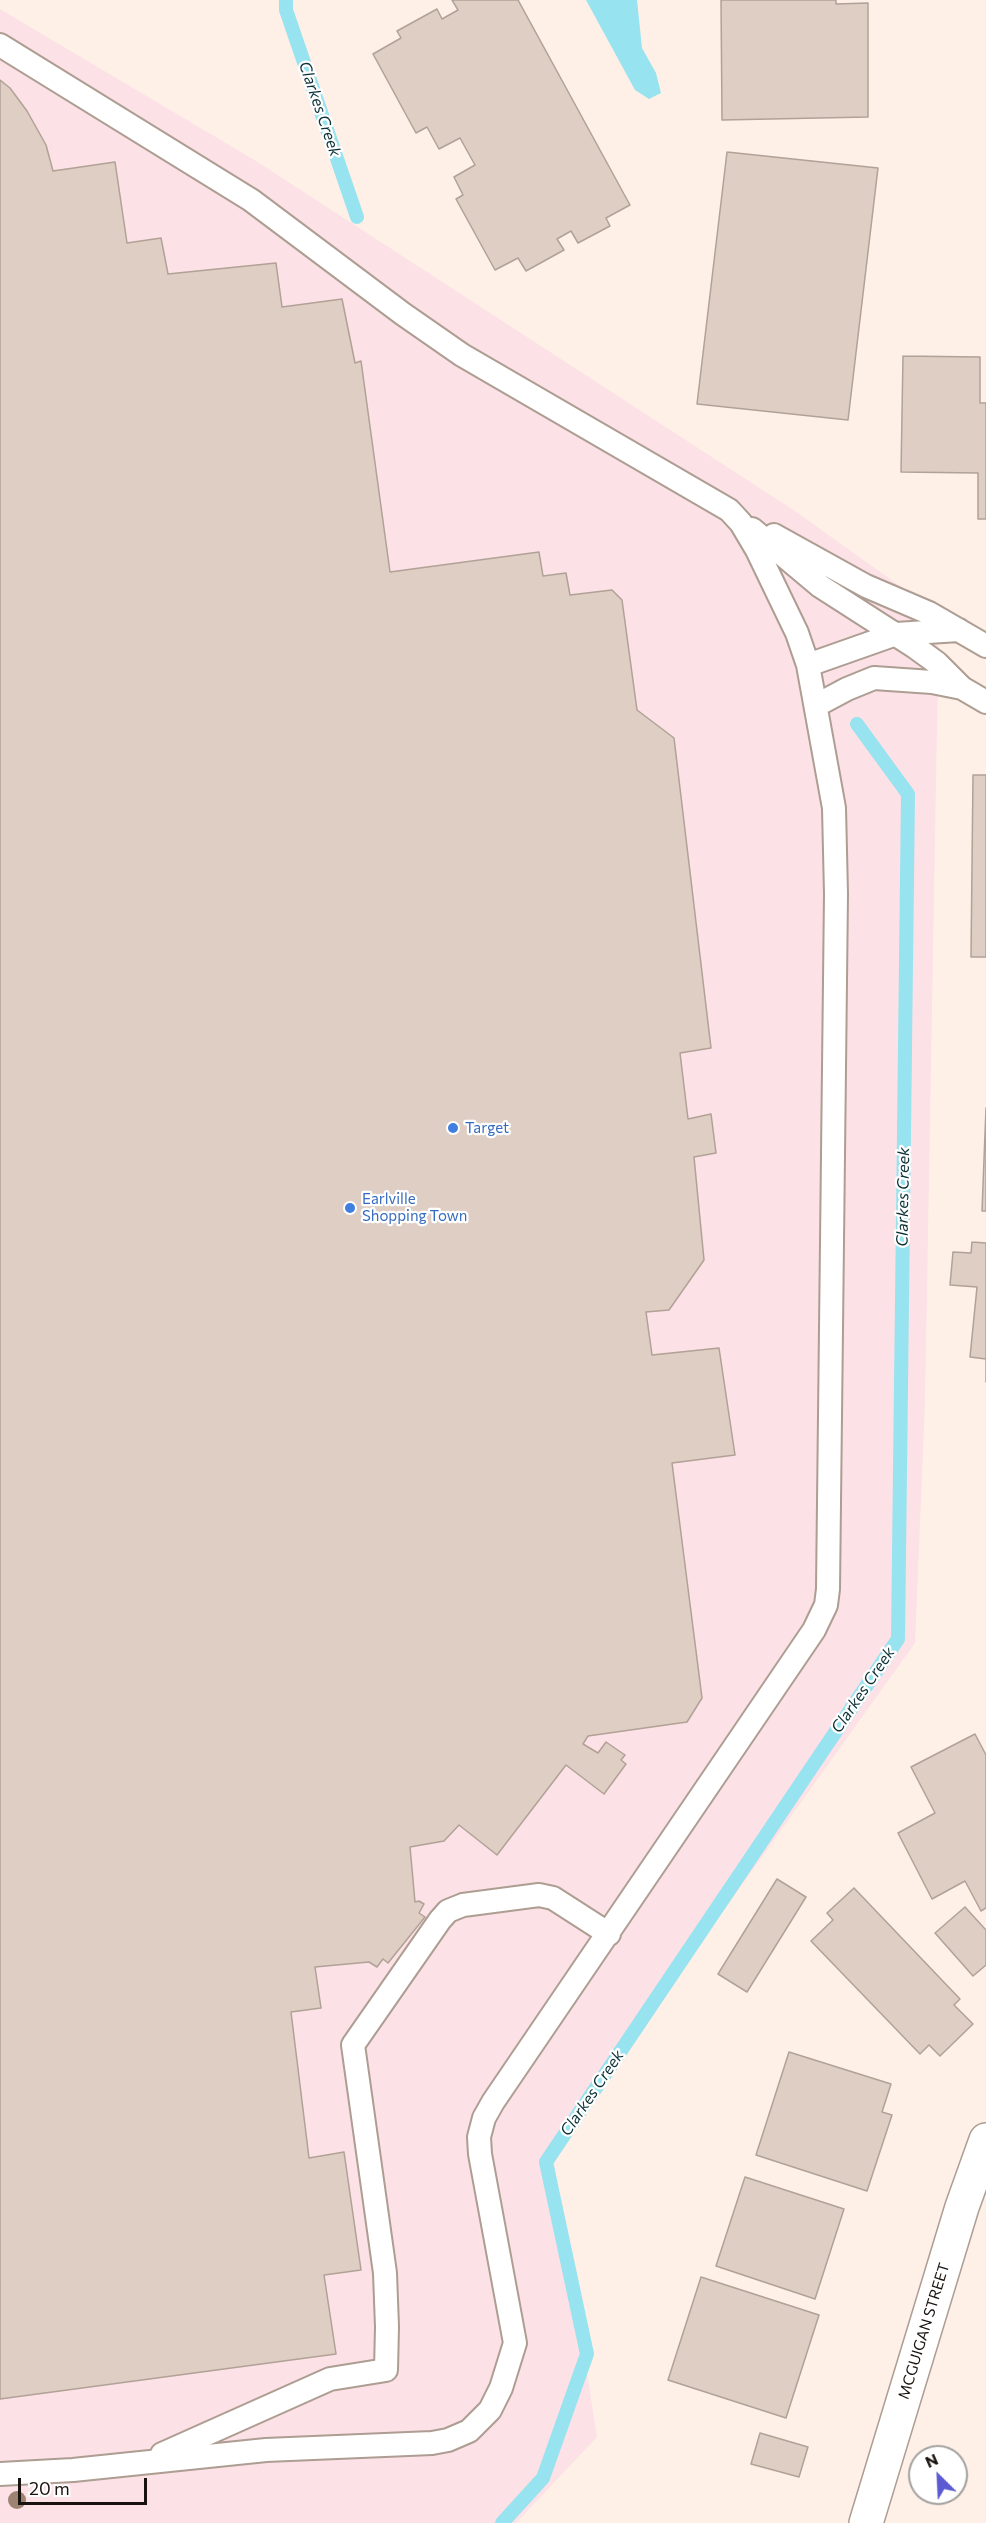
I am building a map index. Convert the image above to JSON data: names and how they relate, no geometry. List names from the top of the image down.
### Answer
{
  "streets": {
    "street": ["MCGUIGAN STREET"]
  },
  "water": ["Clarkes Creek"],
  "places": ["Target", "Earlville Shopping Town"],
  "scale_bar": "20 m",
  "north": "top left"
}
